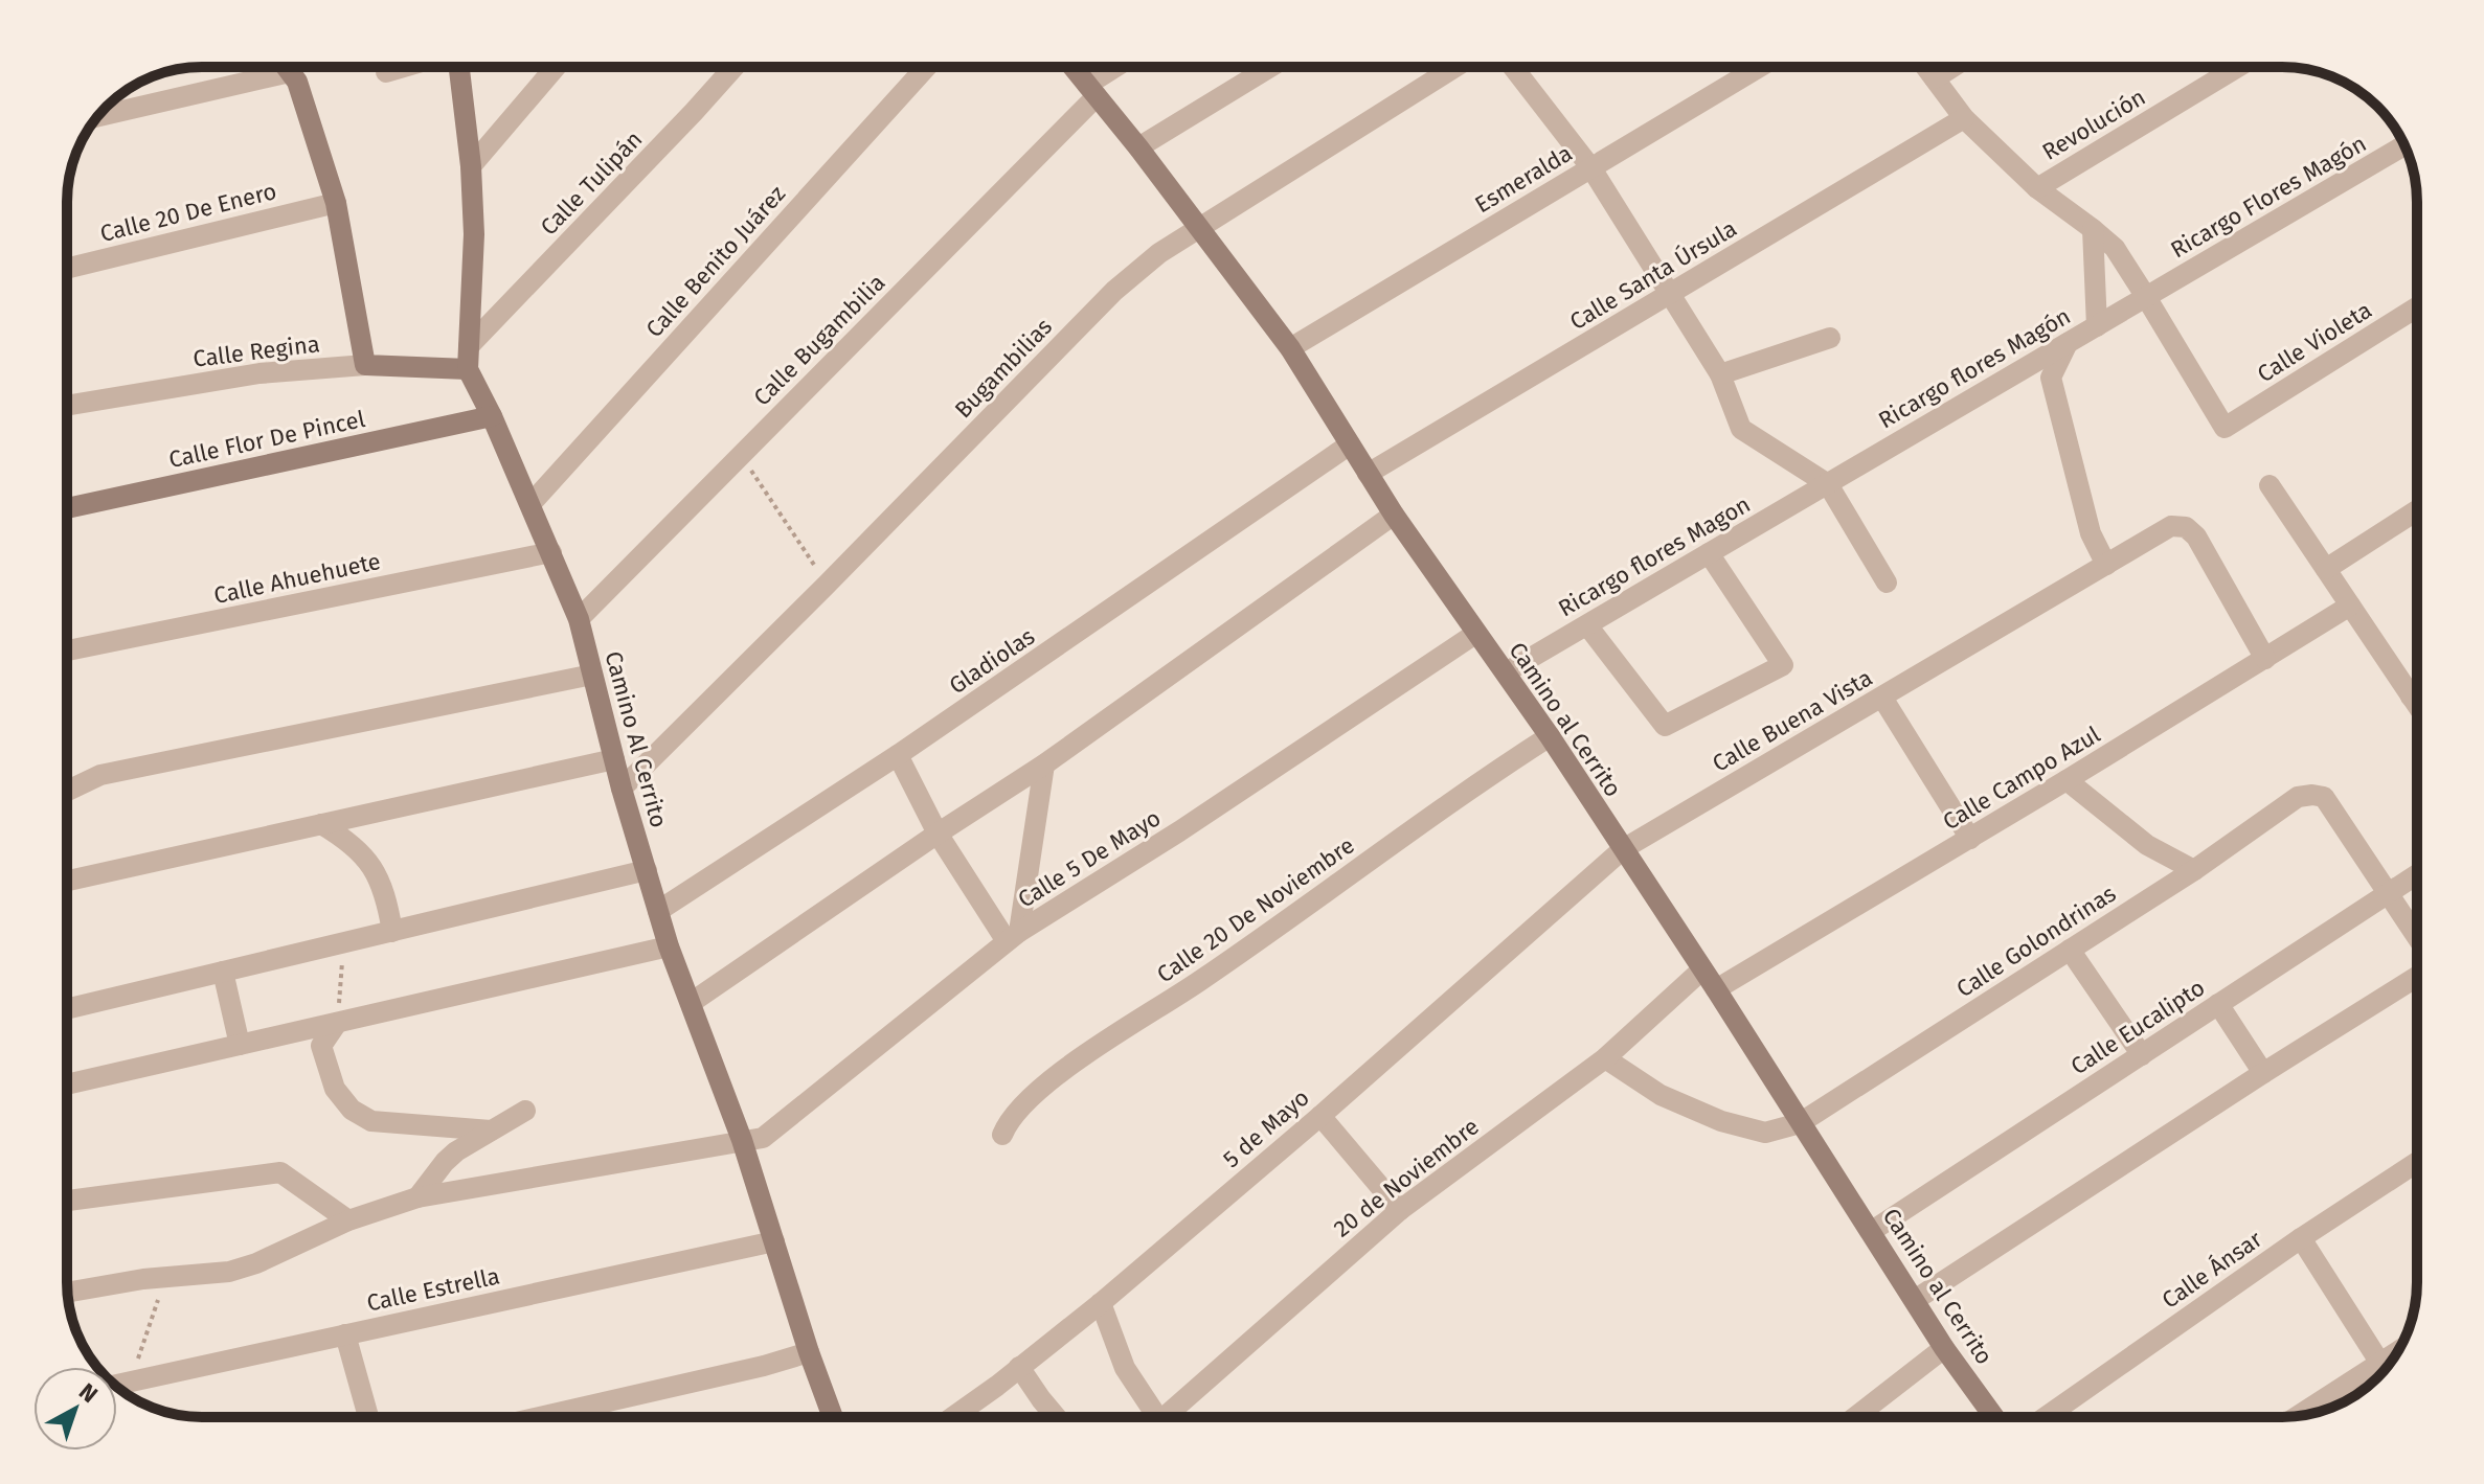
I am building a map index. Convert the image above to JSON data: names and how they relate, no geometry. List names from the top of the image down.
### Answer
{
  "streets": {
    "main road": [
      "Calle Regina",
      "Calle Flor De Pincel",
      "Camino al Cerrito",
      "Camino Al Cerrito"
    ],
    "street": [
      "Revolución",
      "Esmeralda",
      "Calle Tulipán",
      "Ricargo Flores Magón",
      "Calle 20 De Enero",
      "Calle Benito Juárez",
      "Calle Santa Úrsula",
      "Calle Bugambilia",
      "Calle Violeta",
      "Bugambilias",
      "Ricargo flores Magón",
      "Ricargo flores Magon",
      "Calle Ahuehuete",
      "Gladiolas",
      "Calle Buena Vista",
      "Calle Campo Azul",
      "Calle 5 De Mayo",
      "Calle 20 De Noviembre",
      "Calle Golondrinas",
      "Calle Eucalipto",
      "5 de Mayo",
      "20 de Noviembre",
      "Calle Ánsar",
      "Calle Estrella"
    ]
  },
  "crossings": [
    ["Esmeralda", "Camino al Cerrito"],
    ["Calle Tulipán", "Camino Al Cerrito"],
    ["Ricargo Flores Magón", "Calle Violeta"],
    ["Ricargo Flores Magón", "Ricargo flores Magón"],
    ["Calle Benito Juárez", "Camino Al Cerrito"],
    ["Calle Santa Úrsula", "Camino al Cerrito"],
    ["Calle Bugambilia", "Camino al Cerrito"],
    ["Calle Bugambilia", "Camino Al Cerrito"],
    ["Calle Violeta", "Ricargo flores Magón"],
    ["Calle Regina", "Camino Al Cerrito"],
    ["Bugambilias", "Camino al Cerrito"],
    ["Bugambilias", "Camino Al Cerrito"],
    ["Ricargo flores Magón", "Ricargo flores Magon"],
    ["Calle Flor De Pincel", "Camino Al Cerrito"],
    ["Ricargo flores Magon", "Camino al Cerrito"],
    ["Calle Ahuehuete", "Camino Al Cerrito"],
    ["Gladiolas", "Camino al Cerrito"],
    ["Gladiolas", "Camino Al Cerrito"],
    ["Camino al Cerrito", "Calle Buena Vista"],
    ["Camino al Cerrito", "Calle Campo Azul"],
    ["Camino al Cerrito", "Calle 5 De Mayo"],
    ["Camino al Cerrito", "Calle 20 De Noviembre"],
    ["Camino al Cerrito", "Calle Golondrinas"],
    ["Camino al Cerrito", "Calle Eucalipto"],
    ["Camino al Cerrito", "5 de Mayo"],
    ["Camino al Cerrito", "20 de Noviembre"],
    ["Calle Buena Vista", "Calle Campo Azul"],
    ["Calle Buena Vista", "5 de Mayo"],
    ["Camino Al Cerrito", "Calle 5 De Mayo"],
    ["Camino Al Cerrito", "Calle Estrella"],
    ["Calle Golondrinas", "Calle Eucalipto"]
  ],
  "north": "top right"
}
